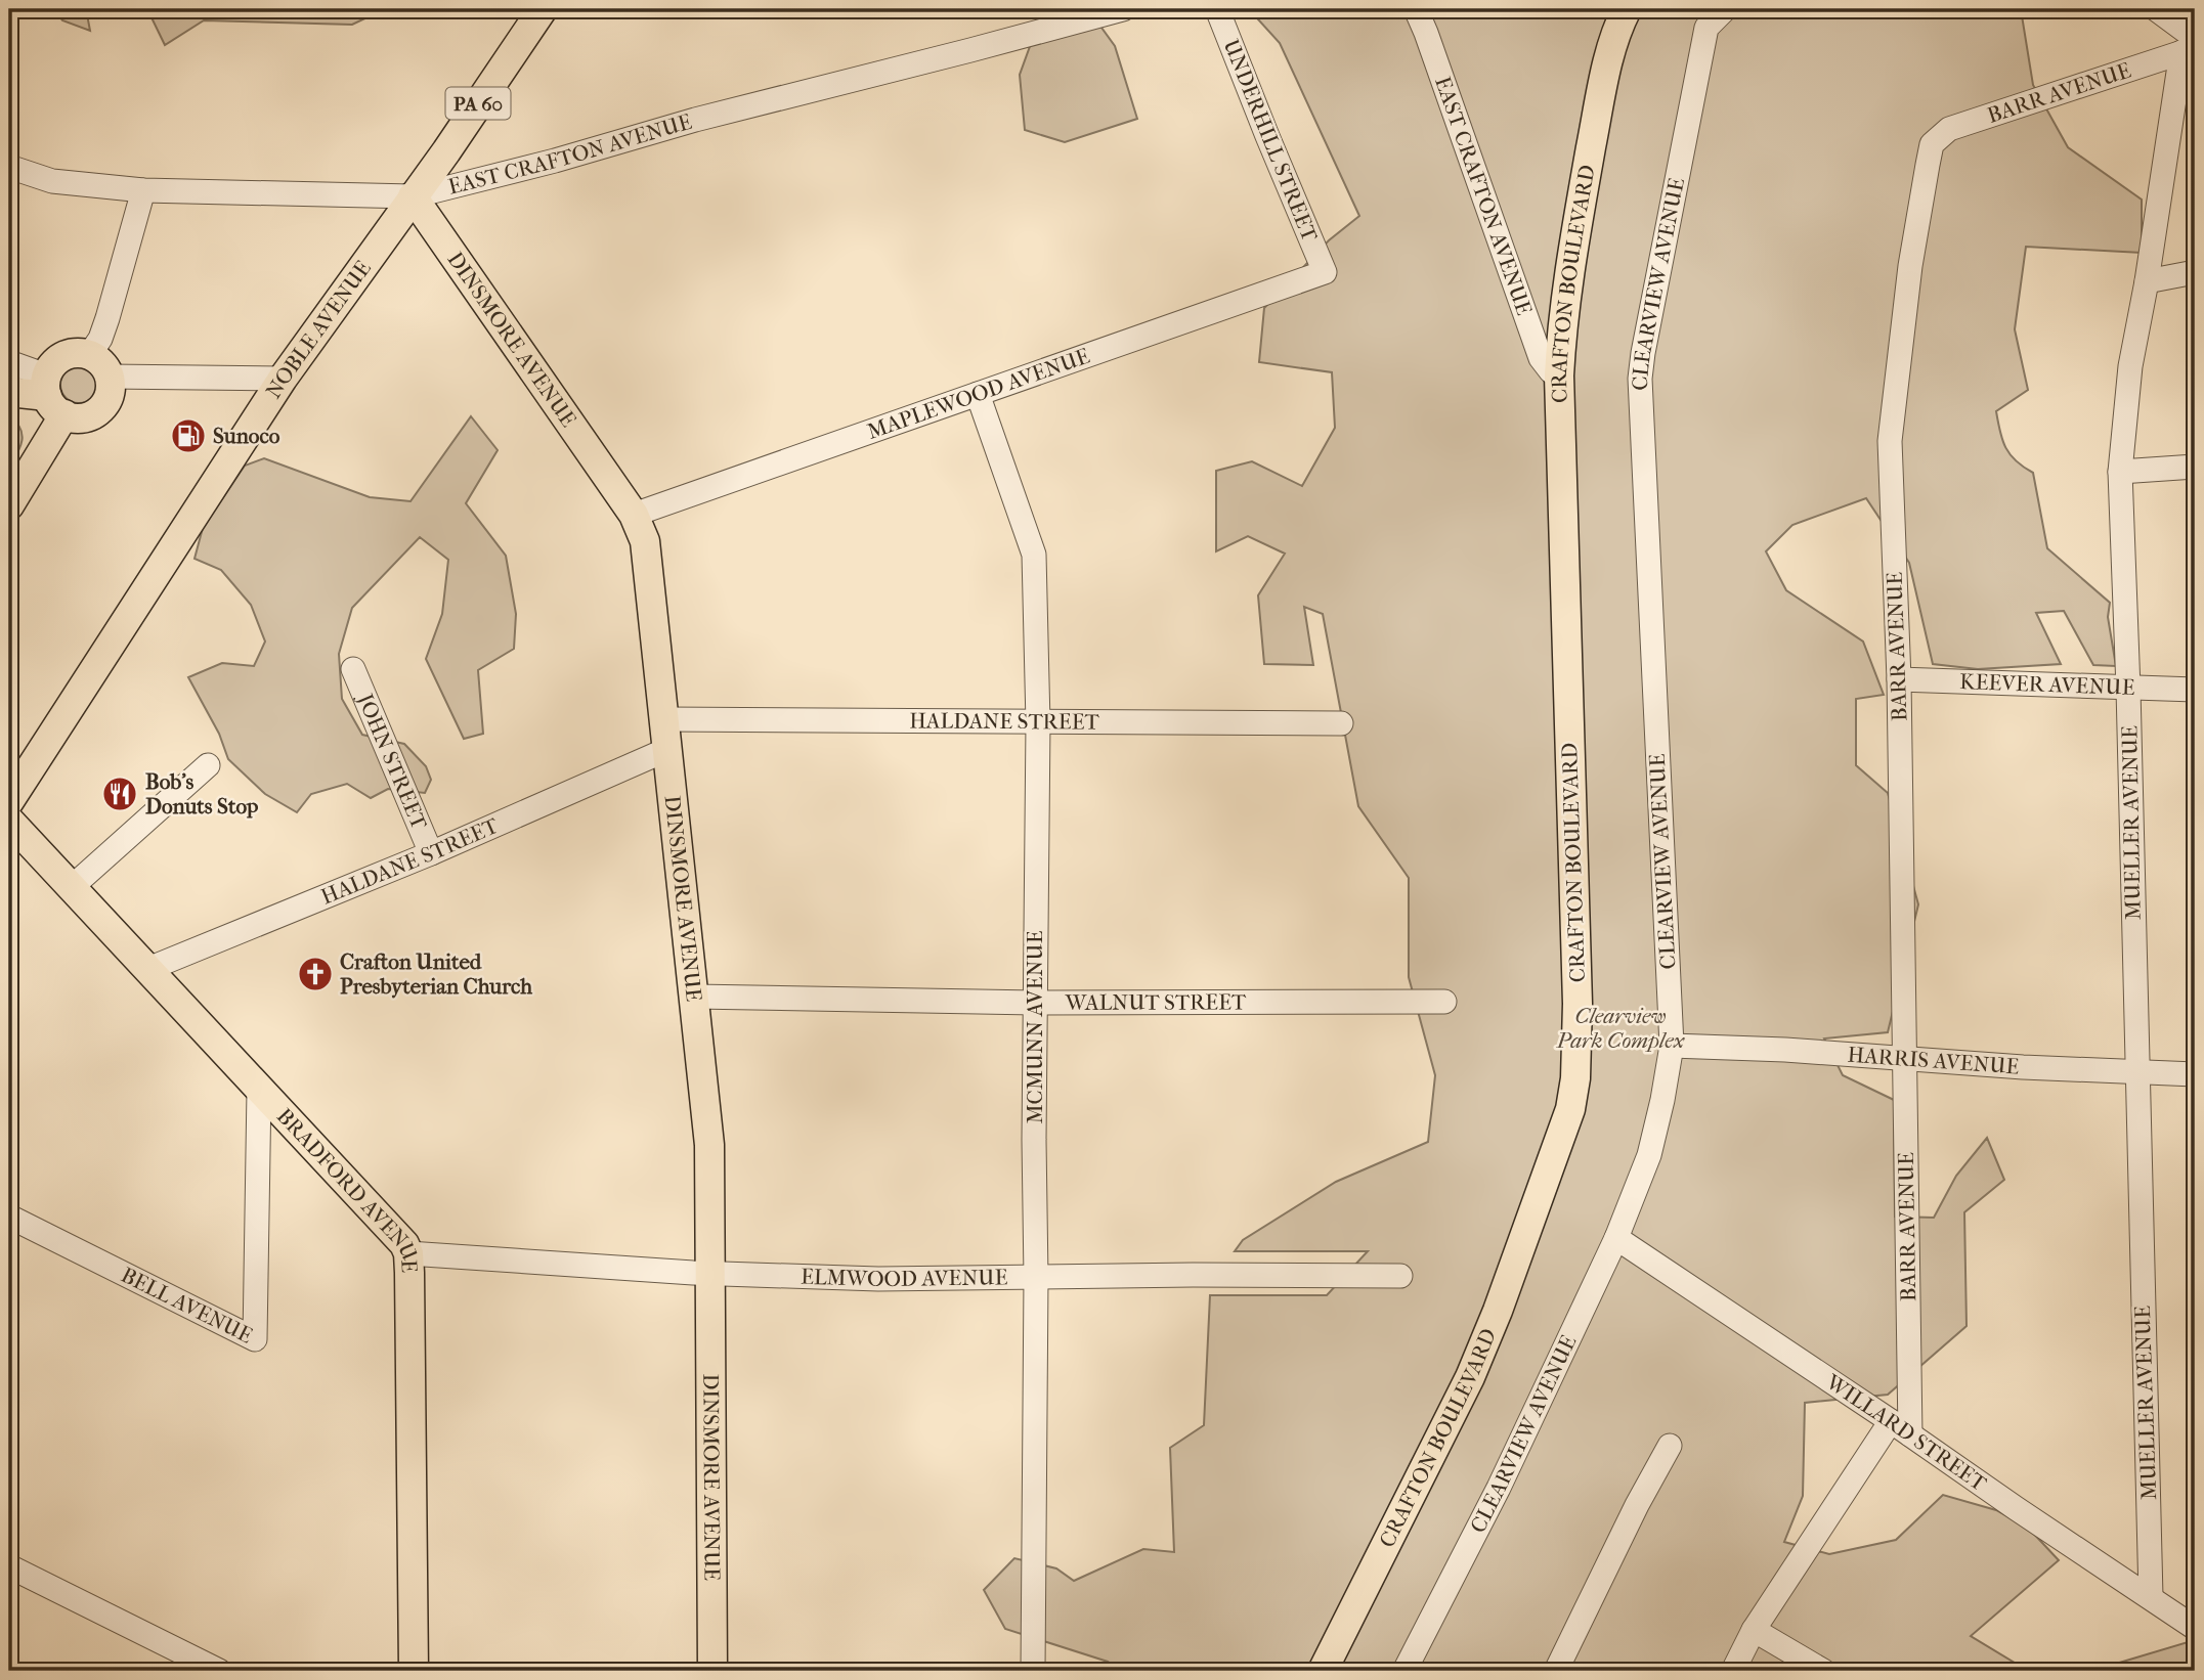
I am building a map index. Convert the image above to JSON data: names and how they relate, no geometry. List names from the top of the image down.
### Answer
{
  "streets": {
    "main road": [
      "PA 60",
      "CRAFTON BOULEVARD",
      "NOBLE AVENUE",
      "DINSMORE AVENUE",
      "BRADFORD AVENUE"
    ],
    "street": [
      "BARR AVENUE",
      "UNDERHILL STREET",
      "EAST CRAFTON AVENUE",
      "CLEARVIEW AVENUE",
      "MAPLEWOOD AVENUE",
      "KEEVER AVENUE",
      "HALDANE STREET",
      "JOHN STREET",
      "MUELLER AVENUE",
      "WALNUT STREET",
      "MCMUNN AVENUE",
      "HARRIS AVENUE",
      "ELMWOOD AVENUE",
      "BELL AVENUE",
      "WILLARD STREET"
    ]
  },
  "crossings": [
    ["BARR AVENUE", "KEEVER AVENUE"],
    ["BARR AVENUE", "MUELLER AVENUE"],
    ["BARR AVENUE", "HARRIS AVENUE"],
    ["BARR AVENUE", "WILLARD STREET"],
    ["UNDERHILL STREET", "MAPLEWOOD AVENUE"],
    ["EAST CRAFTON AVENUE", "CRAFTON BOULEVARD"],
    ["EAST CRAFTON AVENUE", "NOBLE AVENUE"],
    ["EAST CRAFTON AVENUE", "DINSMORE AVENUE"],
    ["CLEARVIEW AVENUE", "HARRIS AVENUE"],
    ["CLEARVIEW AVENUE", "WILLARD STREET"],
    ["NOBLE AVENUE", "DINSMORE AVENUE"],
    ["DINSMORE AVENUE", "MAPLEWOOD AVENUE"],
    ["DINSMORE AVENUE", "HALDANE STREET"],
    ["DINSMORE AVENUE", "WALNUT STREET"],
    ["DINSMORE AVENUE", "ELMWOOD AVENUE"],
    ["MAPLEWOOD AVENUE", "MCMUNN AVENUE"],
    ["KEEVER AVENUE", "MUELLER AVENUE"],
    ["HALDANE STREET", "JOHN STREET"],
    ["HALDANE STREET", "MCMUNN AVENUE"],
    ["HALDANE STREET", "BRADFORD AVENUE"],
    ["MUELLER AVENUE", "HARRIS AVENUE"],
    ["MUELLER AVENUE", "WILLARD STREET"],
    ["WALNUT STREET", "MCMUNN AVENUE"],
    ["MCMUNN AVENUE", "ELMWOOD AVENUE"],
    ["BRADFORD AVENUE", "ELMWOOD AVENUE"],
    ["BRADFORD AVENUE", "BELL AVENUE"]
  ],
  "parks": ["Clearview Park Complex"],
  "places": {
    "fuel station": ["Sunoco"],
    "restaurant": ["Bob's Donuts Stop"],
    "church": ["Crafton United Presbyterian Church"]
  }
}
